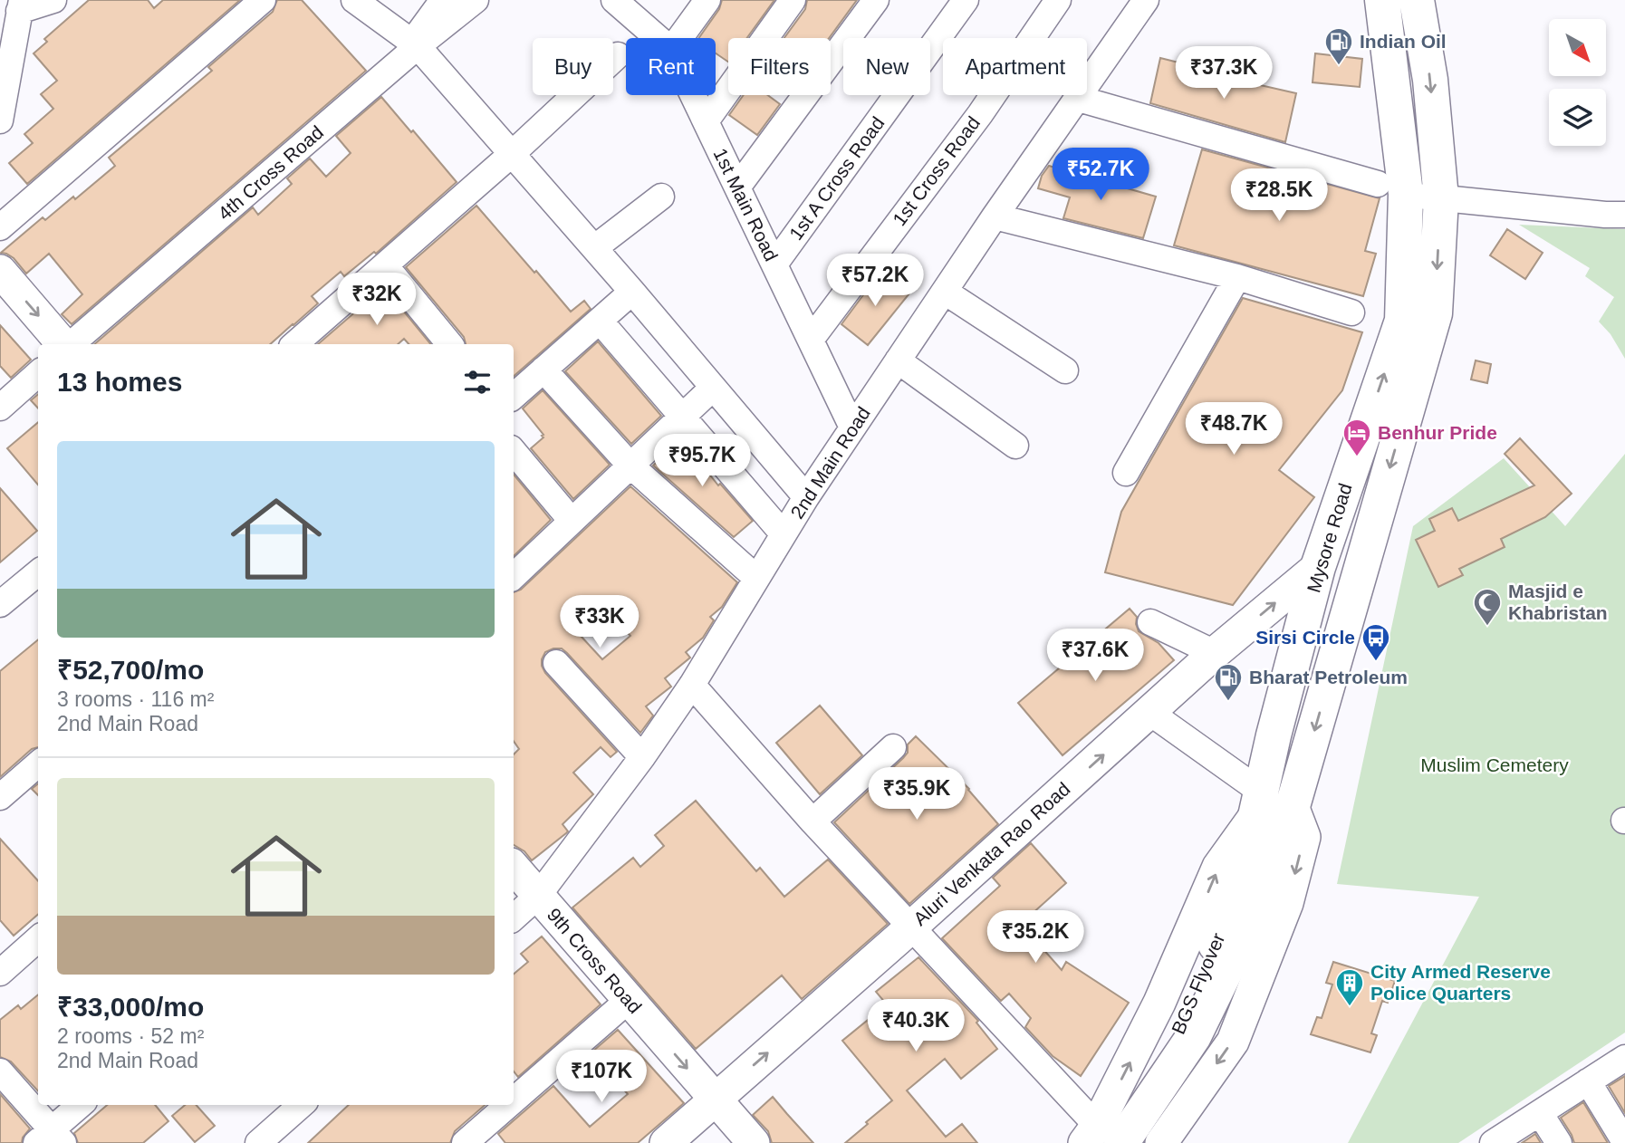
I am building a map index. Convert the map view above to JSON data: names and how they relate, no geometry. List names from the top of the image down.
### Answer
{
  "streets": {
    "highway": ["Mysore Road"],
    "main road": ["Aluri Venkata Rao Road", "9th Cross Road"],
    "street": [
      "1st Cross Road",
      "4th Cross Road",
      "1st A Cross Road",
      "1st Main Road",
      "2nd Main Road"
    ]
  },
  "crossings": [
    ["1st Cross Road", "1st Main Road"],
    ["1st A Cross Road", "1st Main Road"],
    ["1st Main Road", "2nd Main Road"],
    ["2nd Main Road", "9th Cross Road"],
    ["Mysore Road", "Aluri Venkata Rao Road"],
    ["Aluri Venkata Rao Road", "9th Cross Road"]
  ],
  "one_way": ["9th Cross Road"],
  "parks": ["Muslim Cemetery"],
  "places": {
    "fuel station": ["Indian Oil", "Bharat Petroleum"],
    "hotel": ["Benhur Pride"],
    "mosque": ["Masjid e Khabristan"],
    "bus stop": ["Sirsi Circle"],
    "building": ["City Armed Reserve Police Quarters"]
  },
  "north": "bottom right",
  "page": {
    "chip": [
      "Buy",
      "Rent",
      "Filters",
      "New",
      "Apartment"
    ],
    "price": [
      "₹37.3K",
      "₹52.7K",
      "₹28.5K",
      "₹57.2K",
      "₹32K",
      "₹48.7K",
      "₹95.7K",
      "₹33K",
      "₹37.6K",
      "₹35.9K",
      "₹35.2K",
      "₹40.3K",
      "₹107K"
    ],
    "heading": "13 homes",
    "list": [
      {
        "name": "₹52,700/mo",
        "note": "3 rooms · 116 m² · 2nd Main Road"
      },
      {
        "name": "₹33,000/mo",
        "note": "2 rooms · 52 m² · 2nd Main Road"
      }
    ]
  }
}
